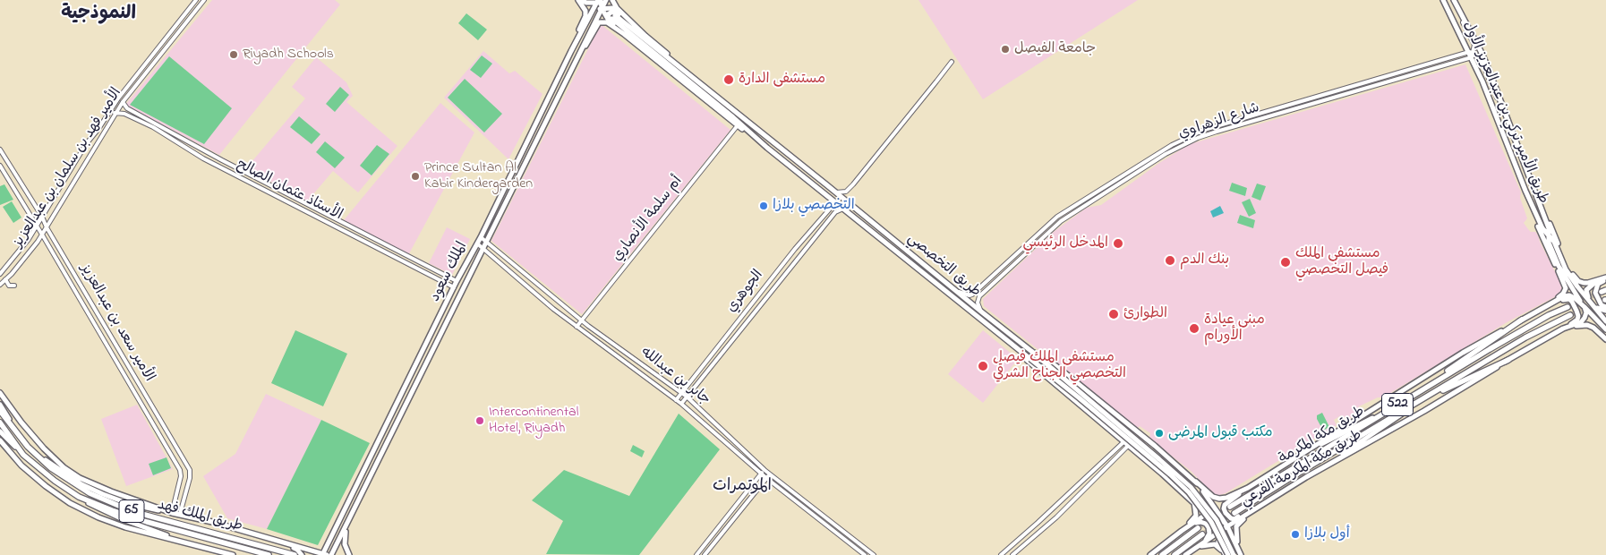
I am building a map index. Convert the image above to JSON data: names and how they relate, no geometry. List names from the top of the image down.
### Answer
{
  "streets": {
    "highway": [
      "522",
      "طريق مكة المكرمة",
      "65",
      "طريق الملك فهد"
    ],
    "main road": [
      "طريق الأمير تركي بن عبدالعزيز الأول",
      "طريق التخصصي",
      "الملك سعود",
      "طريق مكة المكرمة الفرعي"
    ],
    "street": [
      "شارع الزهراوي",
      "الأمير فهد بن سلمان بن عبدالعزيز",
      "الأستاذ عثمان الصالح",
      "أم سلمة الأنصاري",
      "الجوهري",
      "الأمير سعد بن عبدالعزيز",
      "جابر بن عبدالله"
    ]
  },
  "crossings": [
    ["طريق الأمير تركي بن عبدالعزيز الأول", "شارع الزهراوي"],
    ["طريق الأمير تركي بن عبدالعزيز الأول", "طريق مكة المكرمة الفرعي"],
    ["شارع الزهراوي", "طريق التخصصي"],
    ["الأمير فهد بن سلمان بن عبدالعزيز", "الأستاذ عثمان الصالح"],
    ["الأمير فهد بن سلمان بن عبدالعزيز", "الأمير سعد بن عبدالعزيز"],
    ["الأستاذ عثمان الصالح", "الملك سعود"],
    ["أم سلمة الأنصاري", "جابر بن عبدالله"],
    ["طريق التخصصي", "الجوهري"],
    ["الملك سعود", "جابر بن عبدالله"],
    ["الجوهري", "جابر بن عبدالله"]
  ],
  "districts": ["النموذجية", "الموتمرات"],
  "places": [
    "جامعة الفيصل",
    "Riyadh Schools",
    "مستشفى الدارة",
    "Prince Sultan Al Kabir Kindergarden",
    "التخصصي بلازا",
    "المدخل الرئيسي",
    "بنك الدم",
    "مستشفى الملك فيصل التخصصي",
    "الطوارئ",
    "مبنى عيادة الأورام",
    "مستشفى الملك فيصل التخصصي الجناح الشرقي",
    "Intercontinental Hotel, Riyadh",
    "مكتب قبول المرضى",
    "أول بلازا"
  ]
}
